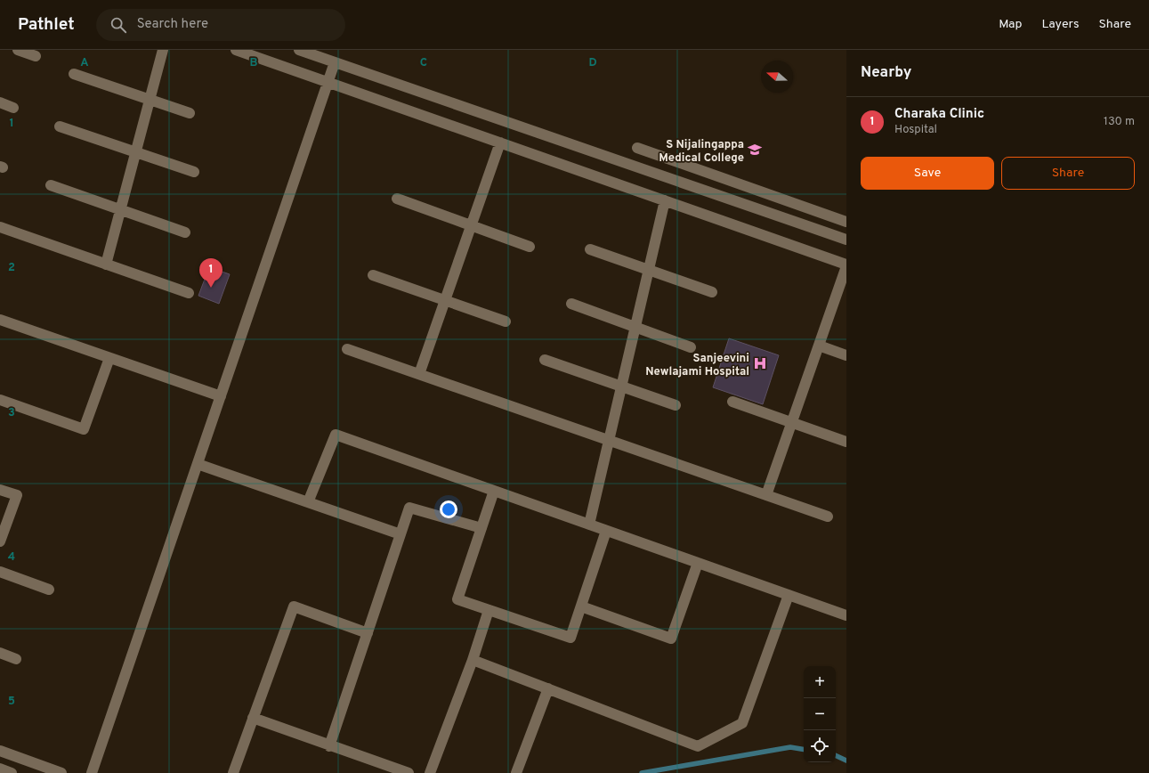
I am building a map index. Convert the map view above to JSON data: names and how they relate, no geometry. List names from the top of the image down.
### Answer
{
  "places": {
    "school or university": ["S Nijalingappa Medical College"],
    "hospital": ["Sanjeevini Newlajami Hospital"]
  },
  "north": "left",
  "page": {
    "header": "Pathlet",
    "search": "Search here",
    "nav": ["Map", "Layers", "Share"],
    "heading": "Nearby",
    "list": [
      {
        "mark": "1",
        "name": "Charaka Clinic",
        "note": "Hospital",
        "value": "130 m"
      }
    ],
    "buttons": ["Save", "Share"],
    "pins": "1",
    "map_buttons": ["+", "−"]
  },
  "grid": {
    "columns": [
      "A",
      "B",
      "C",
      "D"
    ],
    "rows": [
      "1",
      "2",
      "3",
      "4",
      "5"
    ]
  }
}
